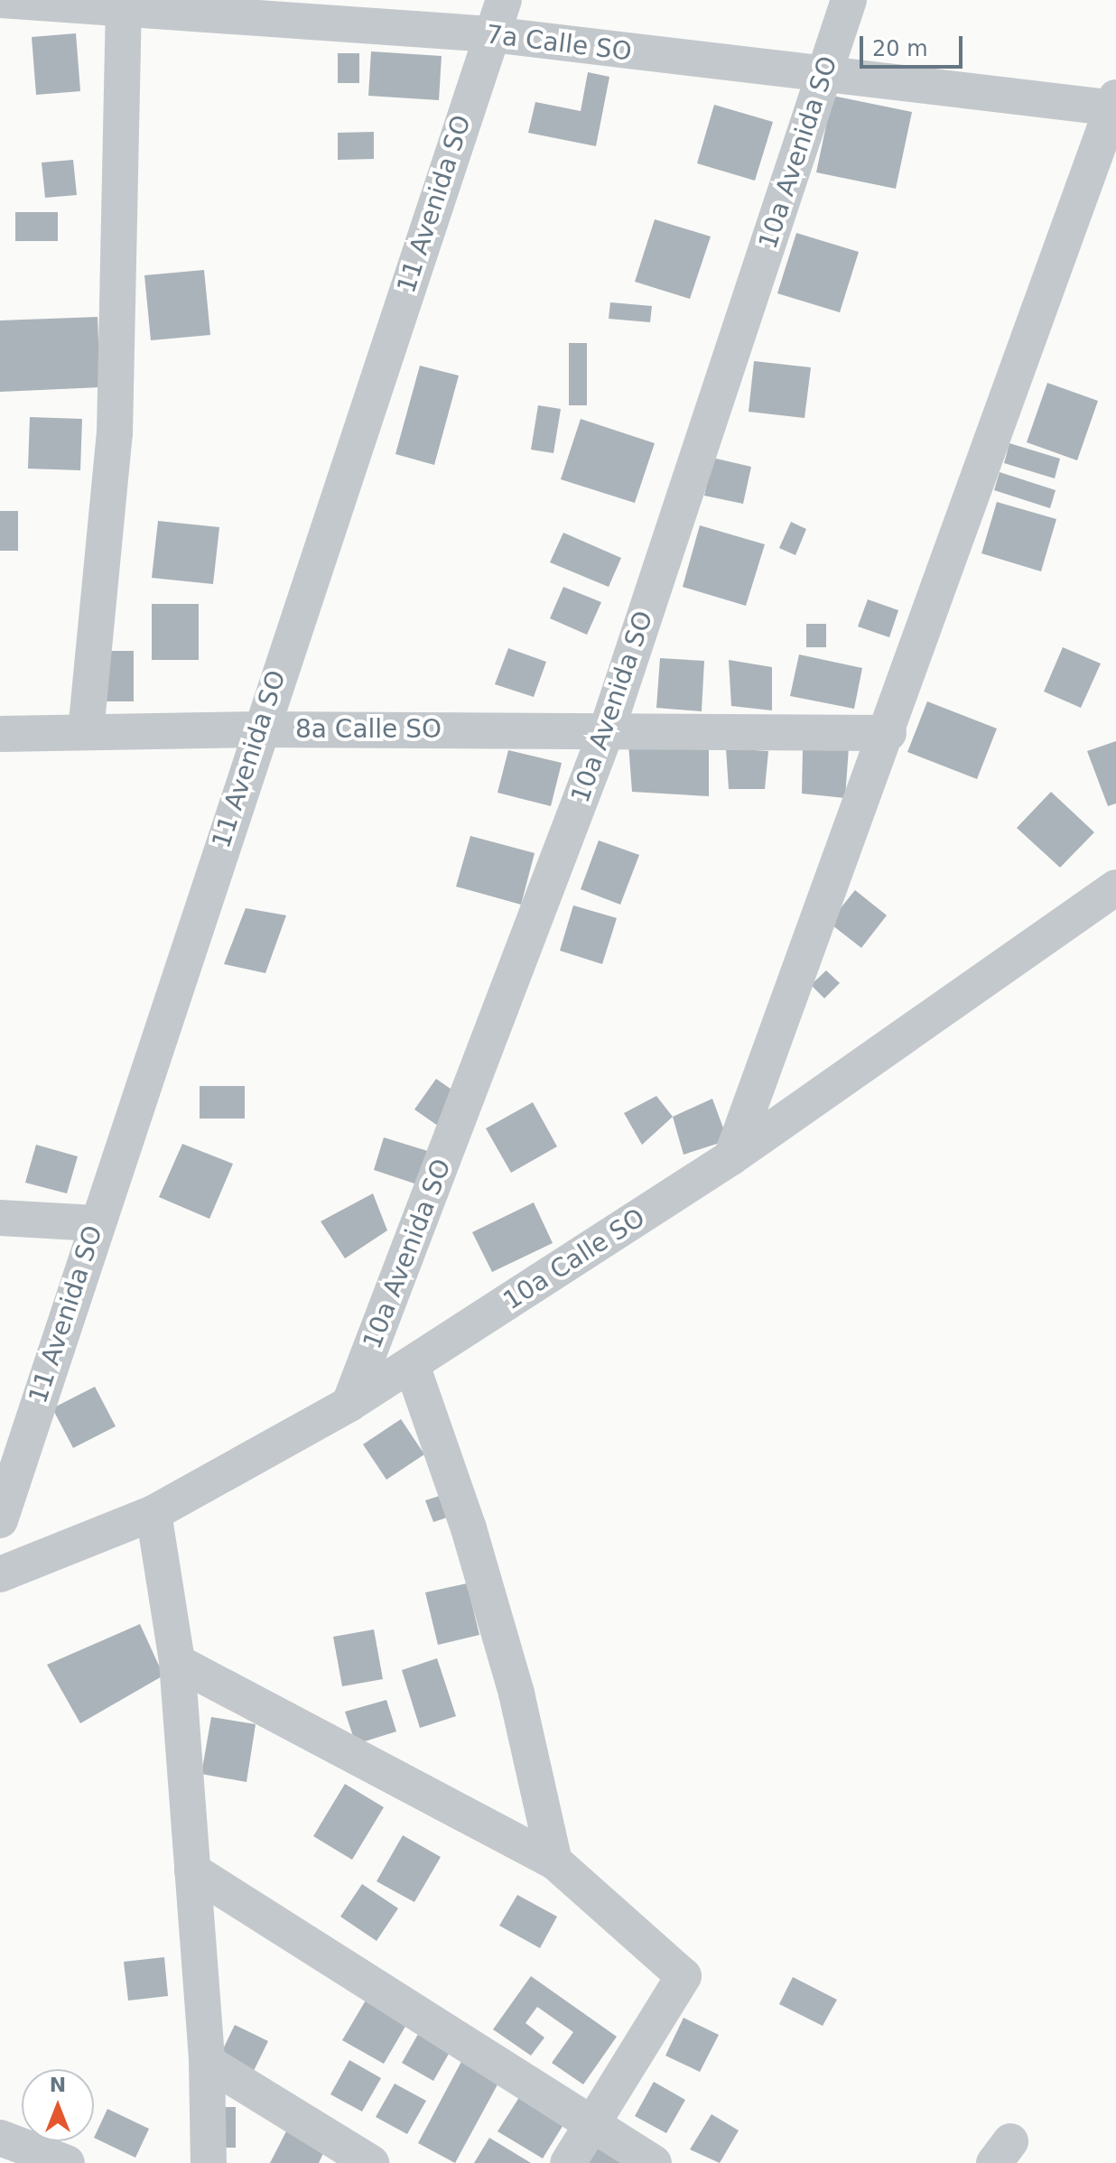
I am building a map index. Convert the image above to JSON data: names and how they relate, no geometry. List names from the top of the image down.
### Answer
{
  "streets": {
    "street": [
      "7a Calle SO",
      "10a Avenida SO",
      "11 Avenida SO",
      "8a Calle SO",
      "10a Calle SO"
    ]
  },
  "crossings": [
    ["7a Calle SO", "10a Avenida SO"],
    ["7a Calle SO", "11 Avenida SO"],
    ["10a Avenida SO", "8a Calle SO"],
    ["10a Avenida SO", "10a Calle SO"],
    ["11 Avenida SO", "8a Calle SO"]
  ],
  "scale_bar": "20 m",
  "north": "top"
}
